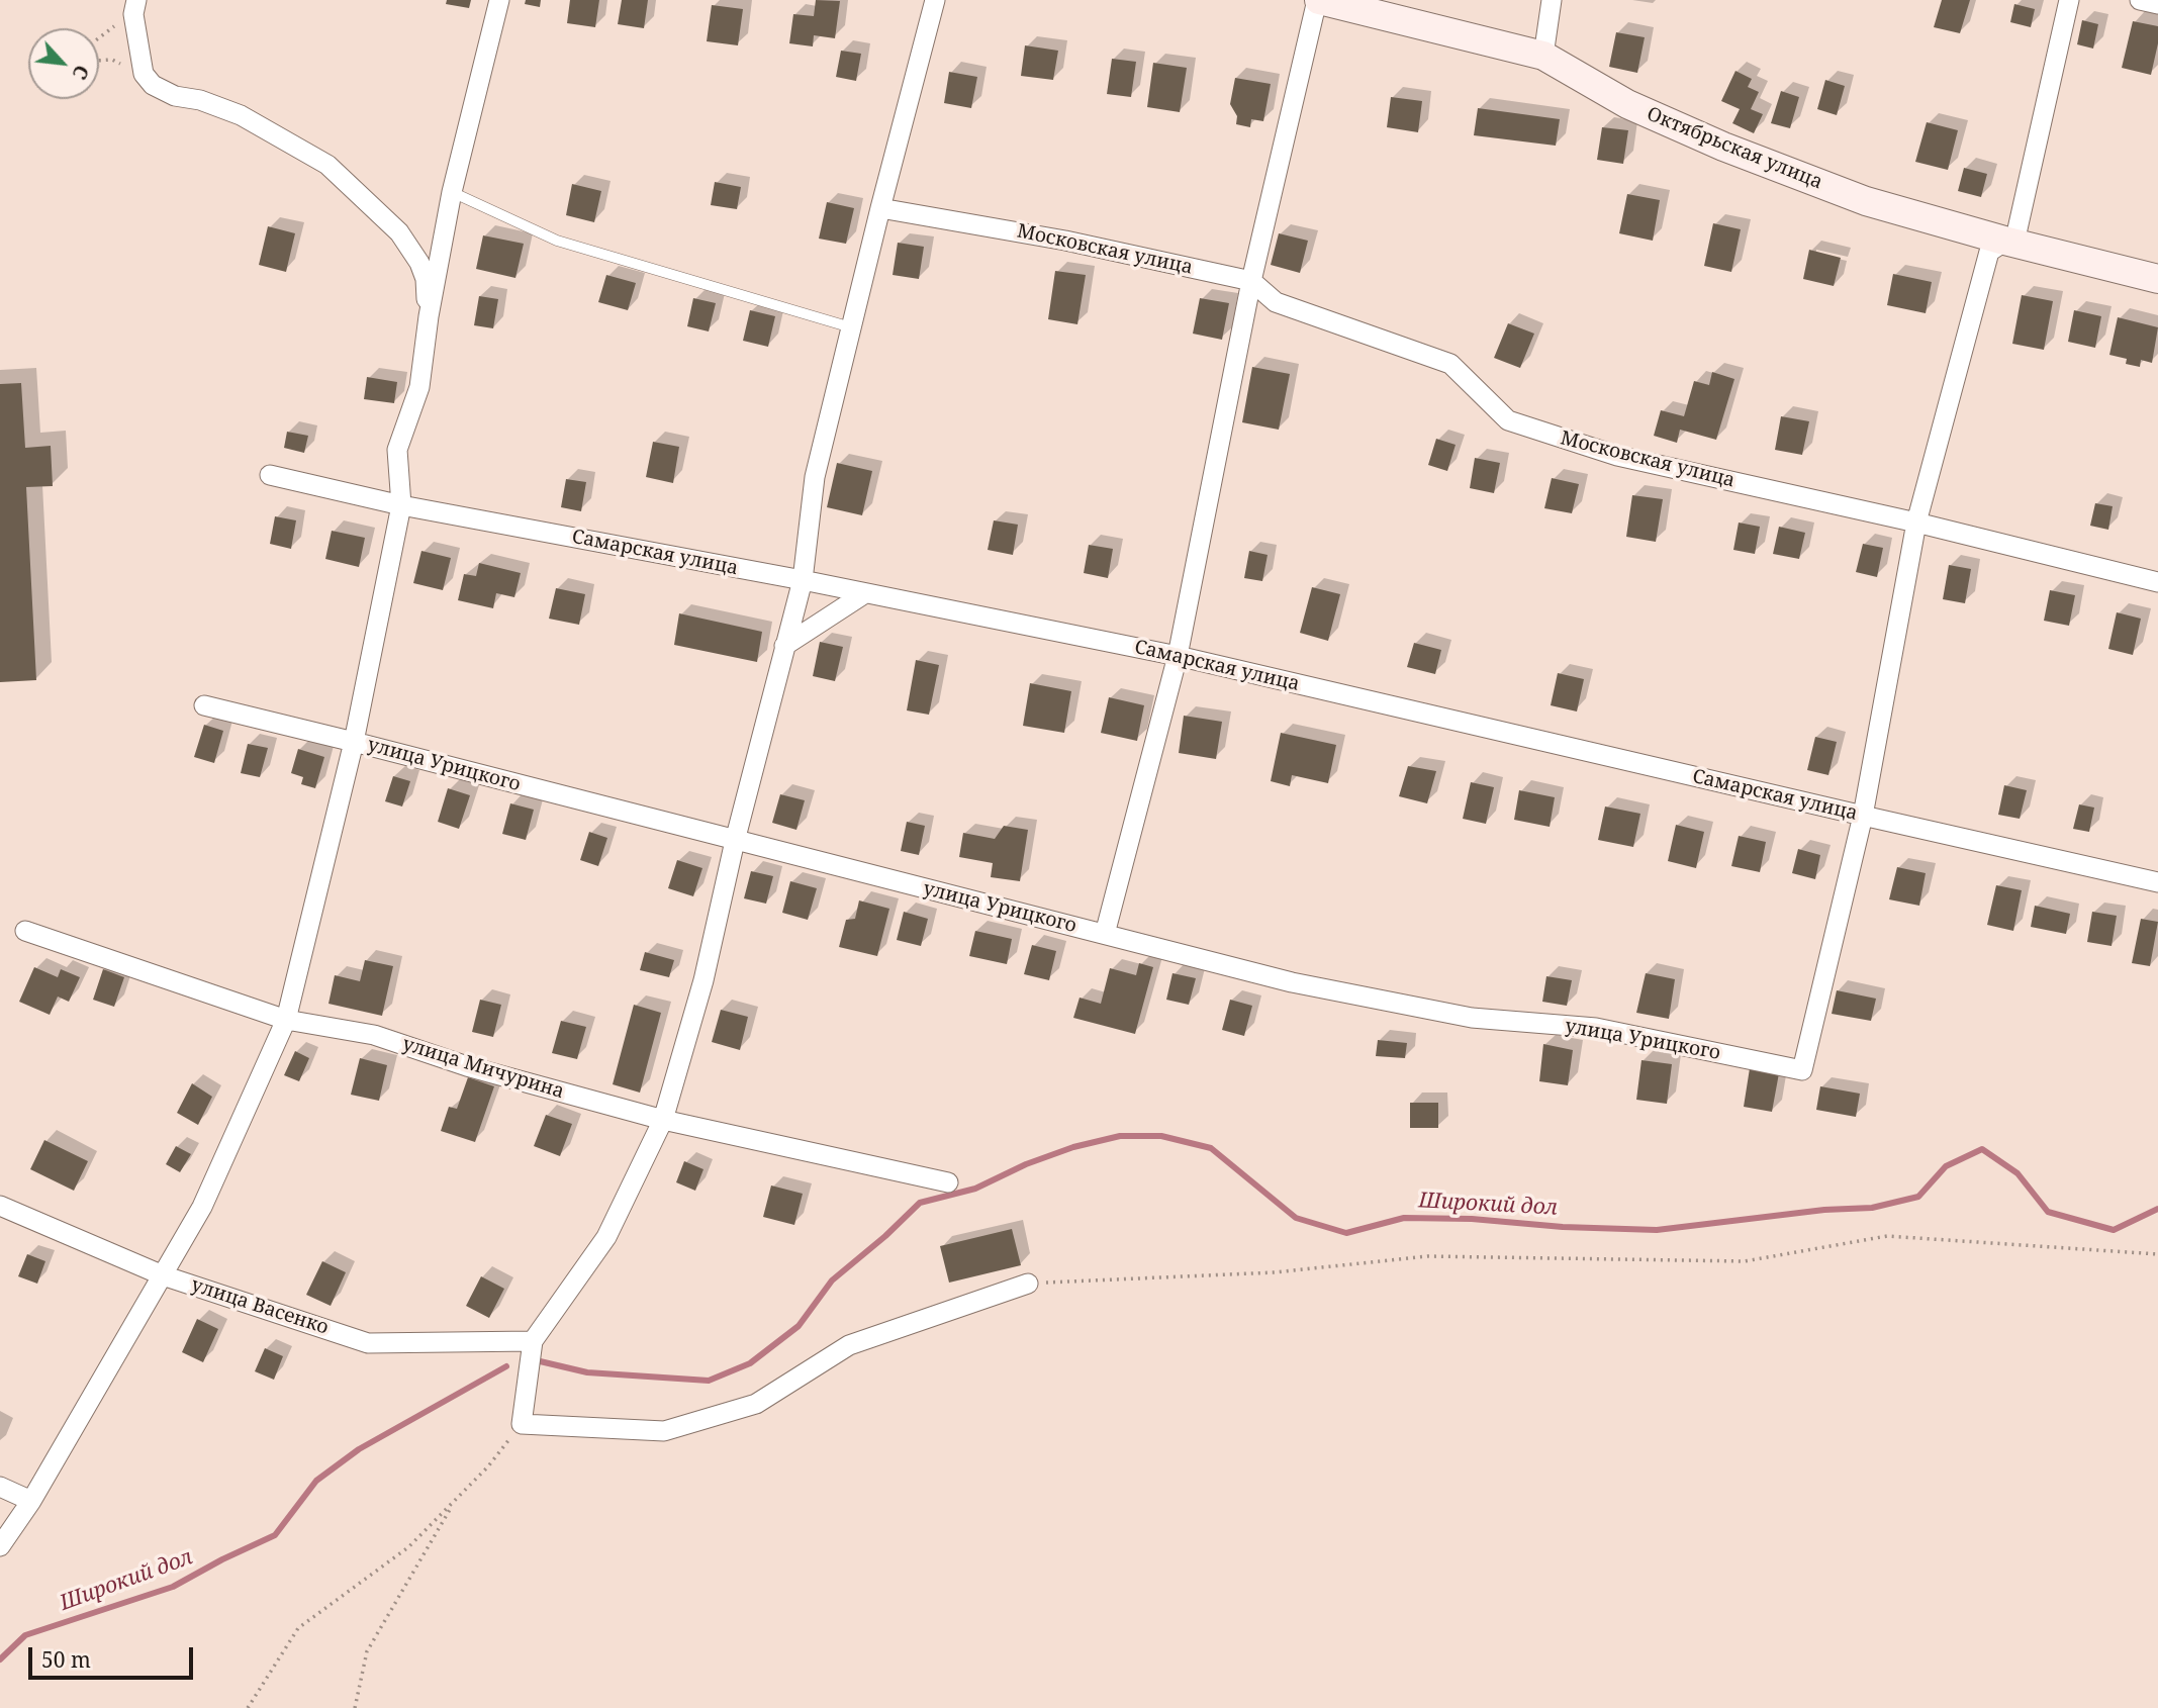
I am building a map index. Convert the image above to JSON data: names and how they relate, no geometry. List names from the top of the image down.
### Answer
{
  "streets": {
    "main road": ["Октябрьская улица"],
    "street": [
      "Московская улица",
      "Самарская улица",
      "улица Урицкого",
      "улица Мичурина",
      "улица Васенко"
    ]
  },
  "crossings": [
    ["Самарская улица", "улица Урицкого"]
  ],
  "water": ["Широкий дол"],
  "scale_bar": "50 m",
  "north": "bottom right"
}
